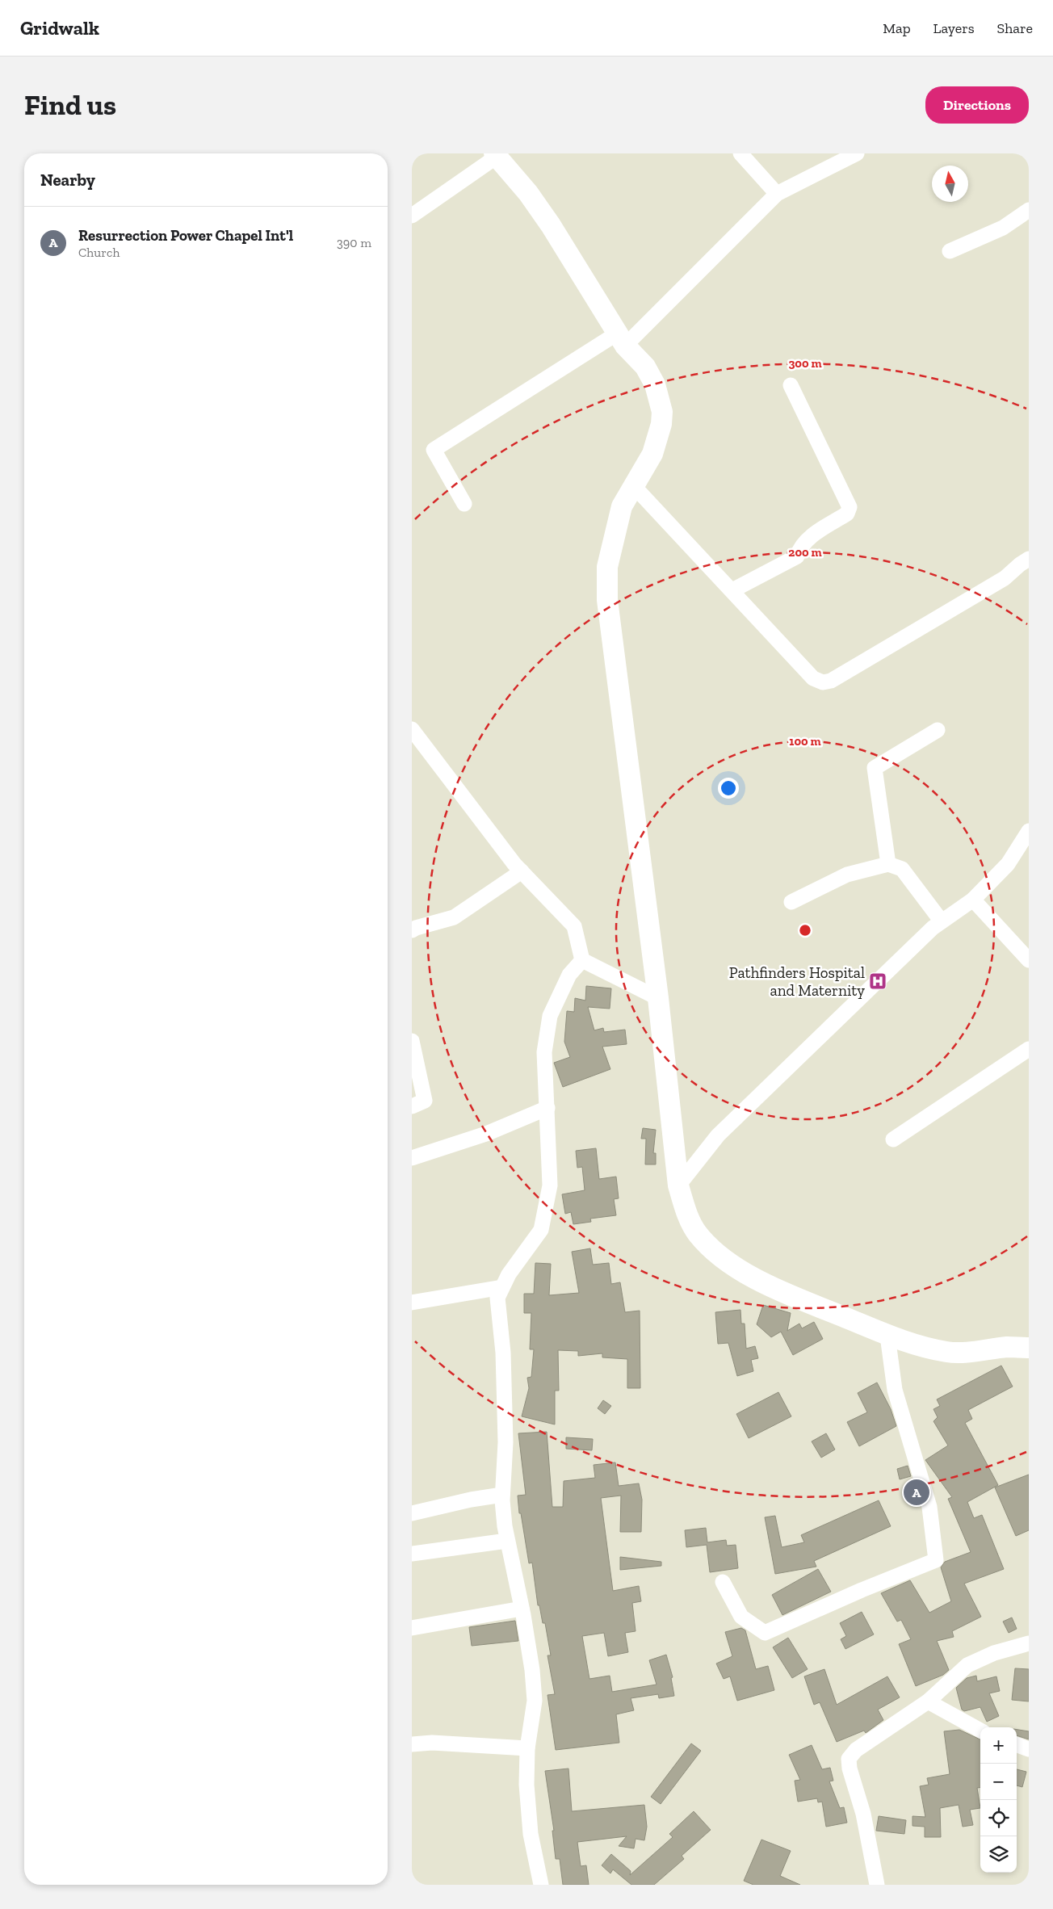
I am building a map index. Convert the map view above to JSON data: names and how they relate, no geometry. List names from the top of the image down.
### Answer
{
  "places": {
    "hospital": ["Pathfinders Hospital and Maternity"]
  },
  "north": "top",
  "page": {
    "header": "Gridwalk",
    "nav": ["Map", "Layers", "Share"],
    "buttons": "Directions",
    "title": "Find us",
    "heading": "Nearby",
    "list": [
      {
        "mark": "A",
        "name": "Resurrection Power Chapel Int'l",
        "note": "Church",
        "value": "390 m"
      }
    ],
    "pins": "A",
    "map_buttons": ["+", "−"]
  },
  "rings": ["300 m", "200 m", "100 m"]
}
